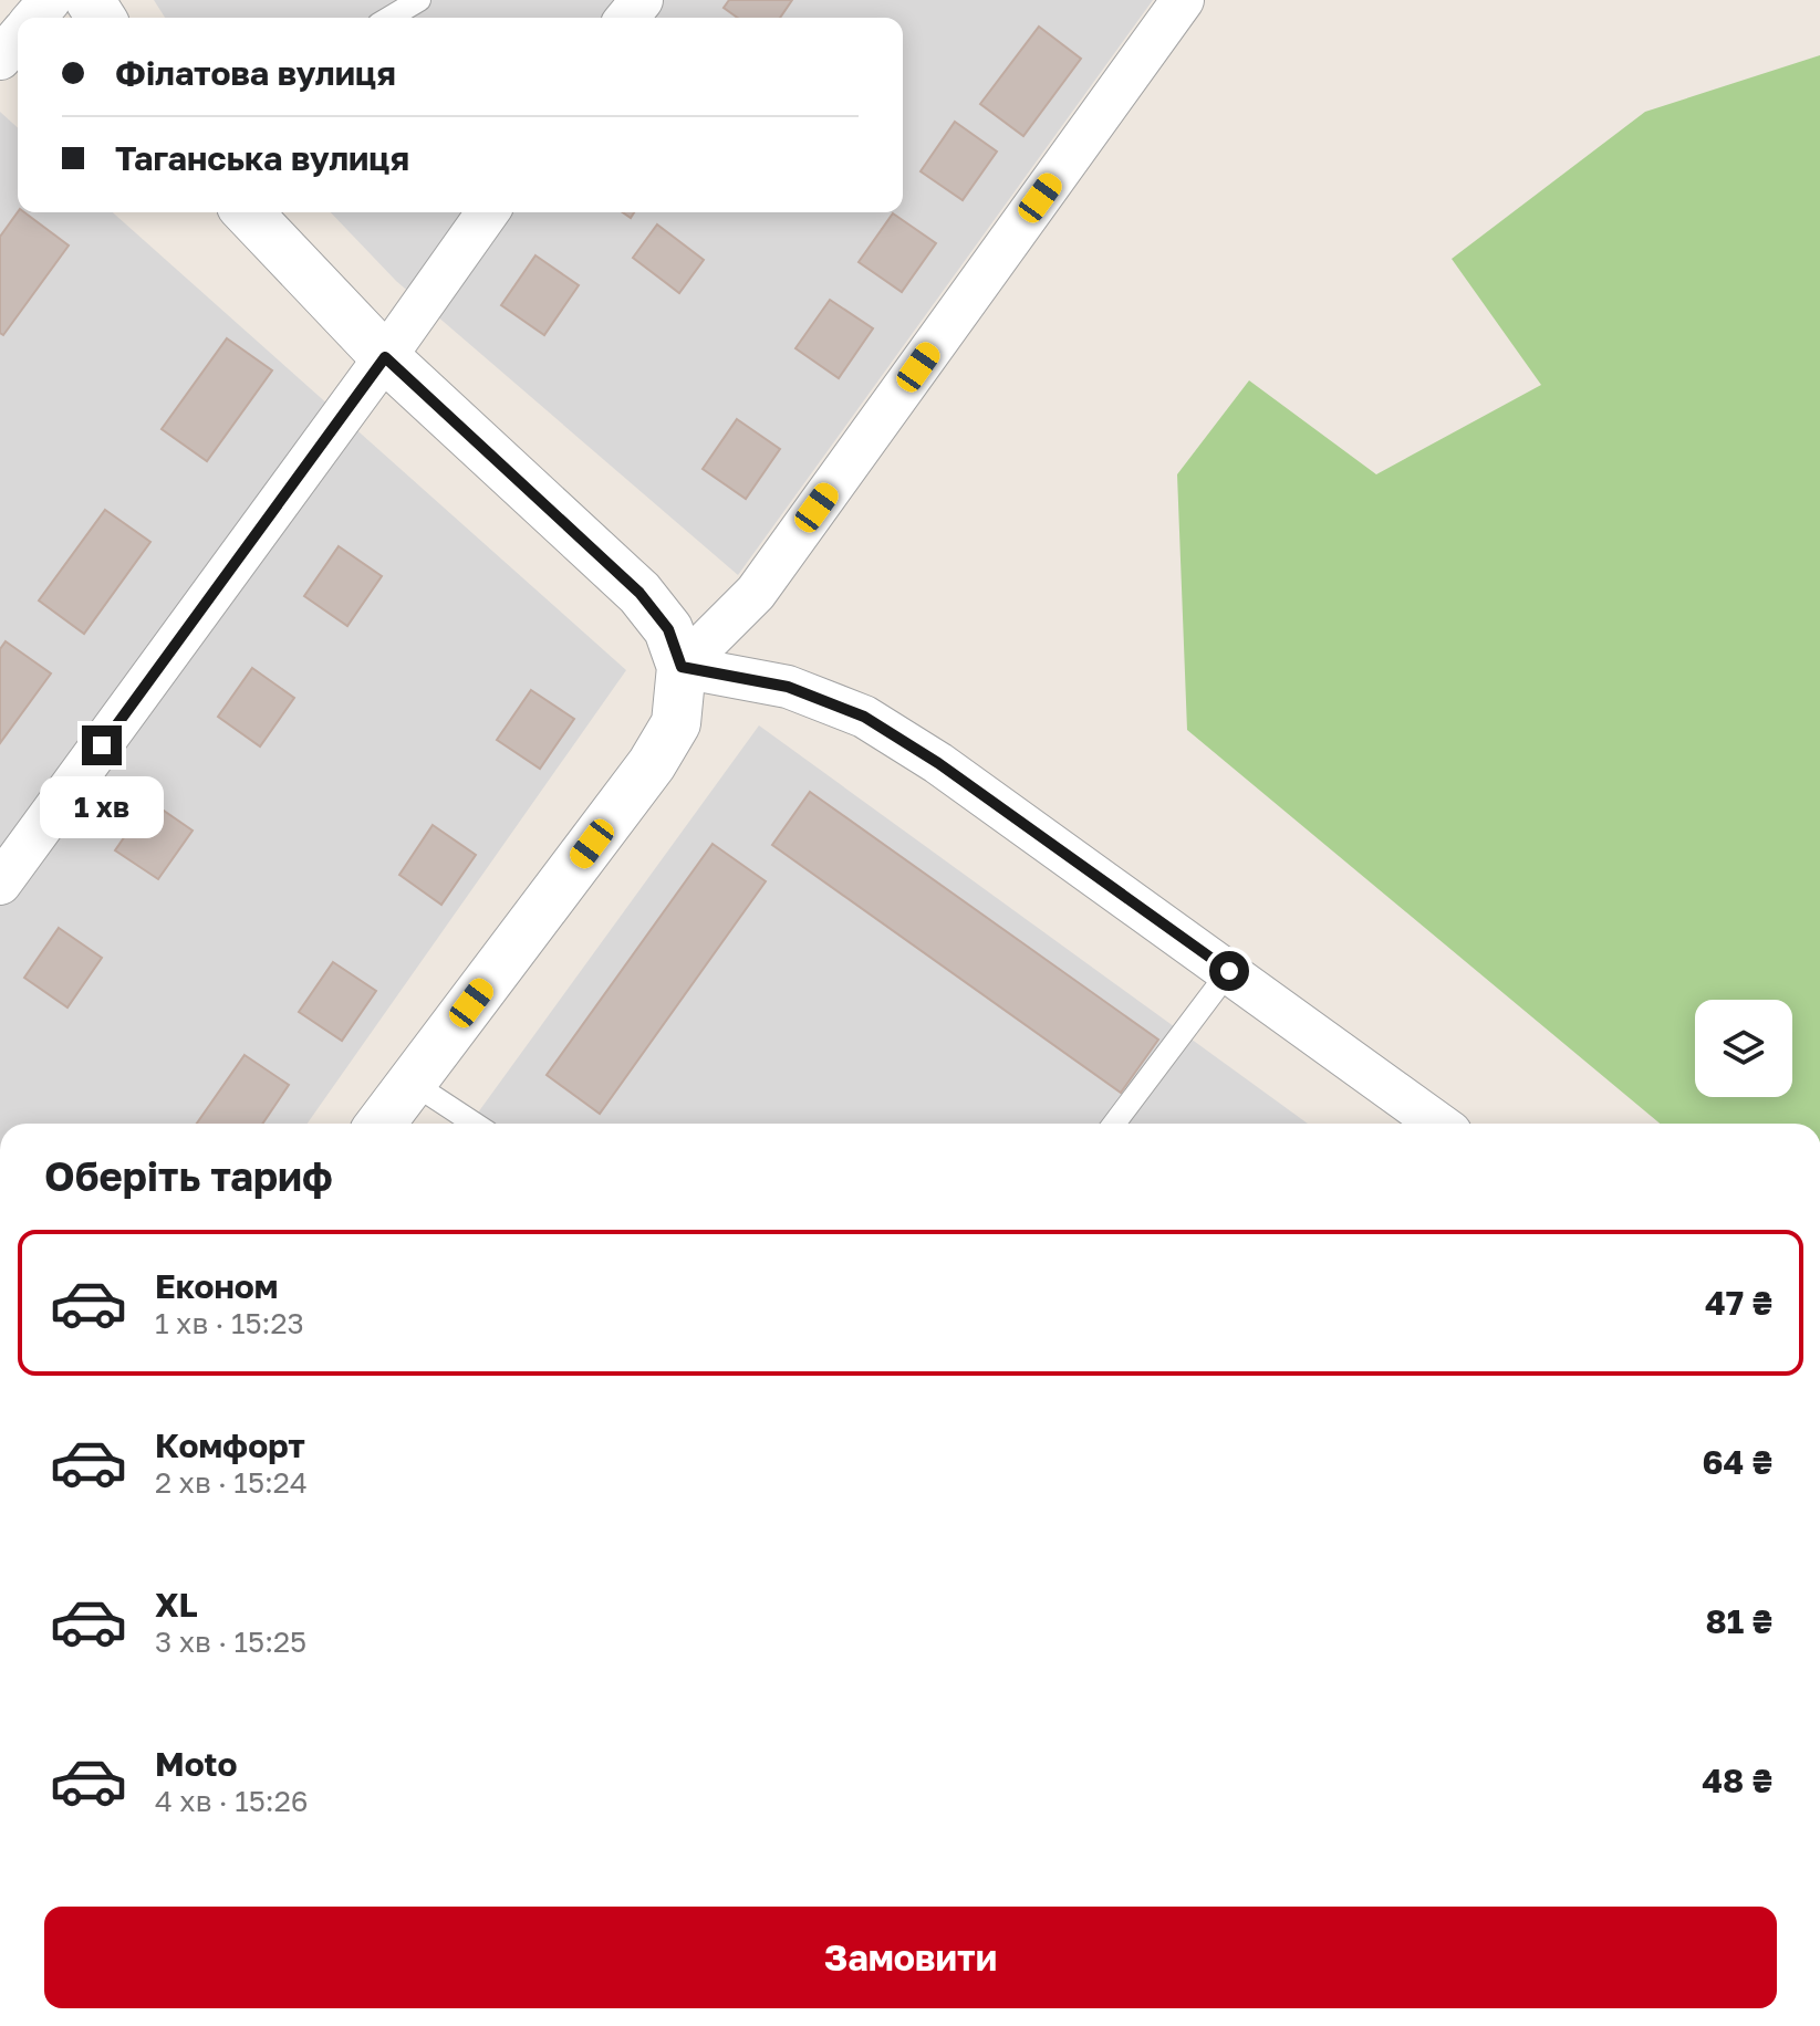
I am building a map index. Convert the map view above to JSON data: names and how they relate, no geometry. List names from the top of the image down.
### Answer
{
  "page": {
    "banner": ["Філатова вулиця", "Таганська вулиця"],
    "bubble": "1 хв",
    "heading": "Оберіть тариф",
    "list": [
      {
        "name": "Економ",
        "note": "1 хв · 15:23",
        "value": "47 ₴"
      },
      {
        "name": "Комфорт",
        "note": "2 хв · 15:24",
        "value": "64 ₴"
      },
      {
        "name": "XL",
        "note": "3 хв · 15:25",
        "value": "81 ₴"
      },
      {
        "name": "Moto",
        "note": "4 хв · 15:26",
        "value": "48 ₴"
      }
    ],
    "buttons": "Замовити"
  }
}
